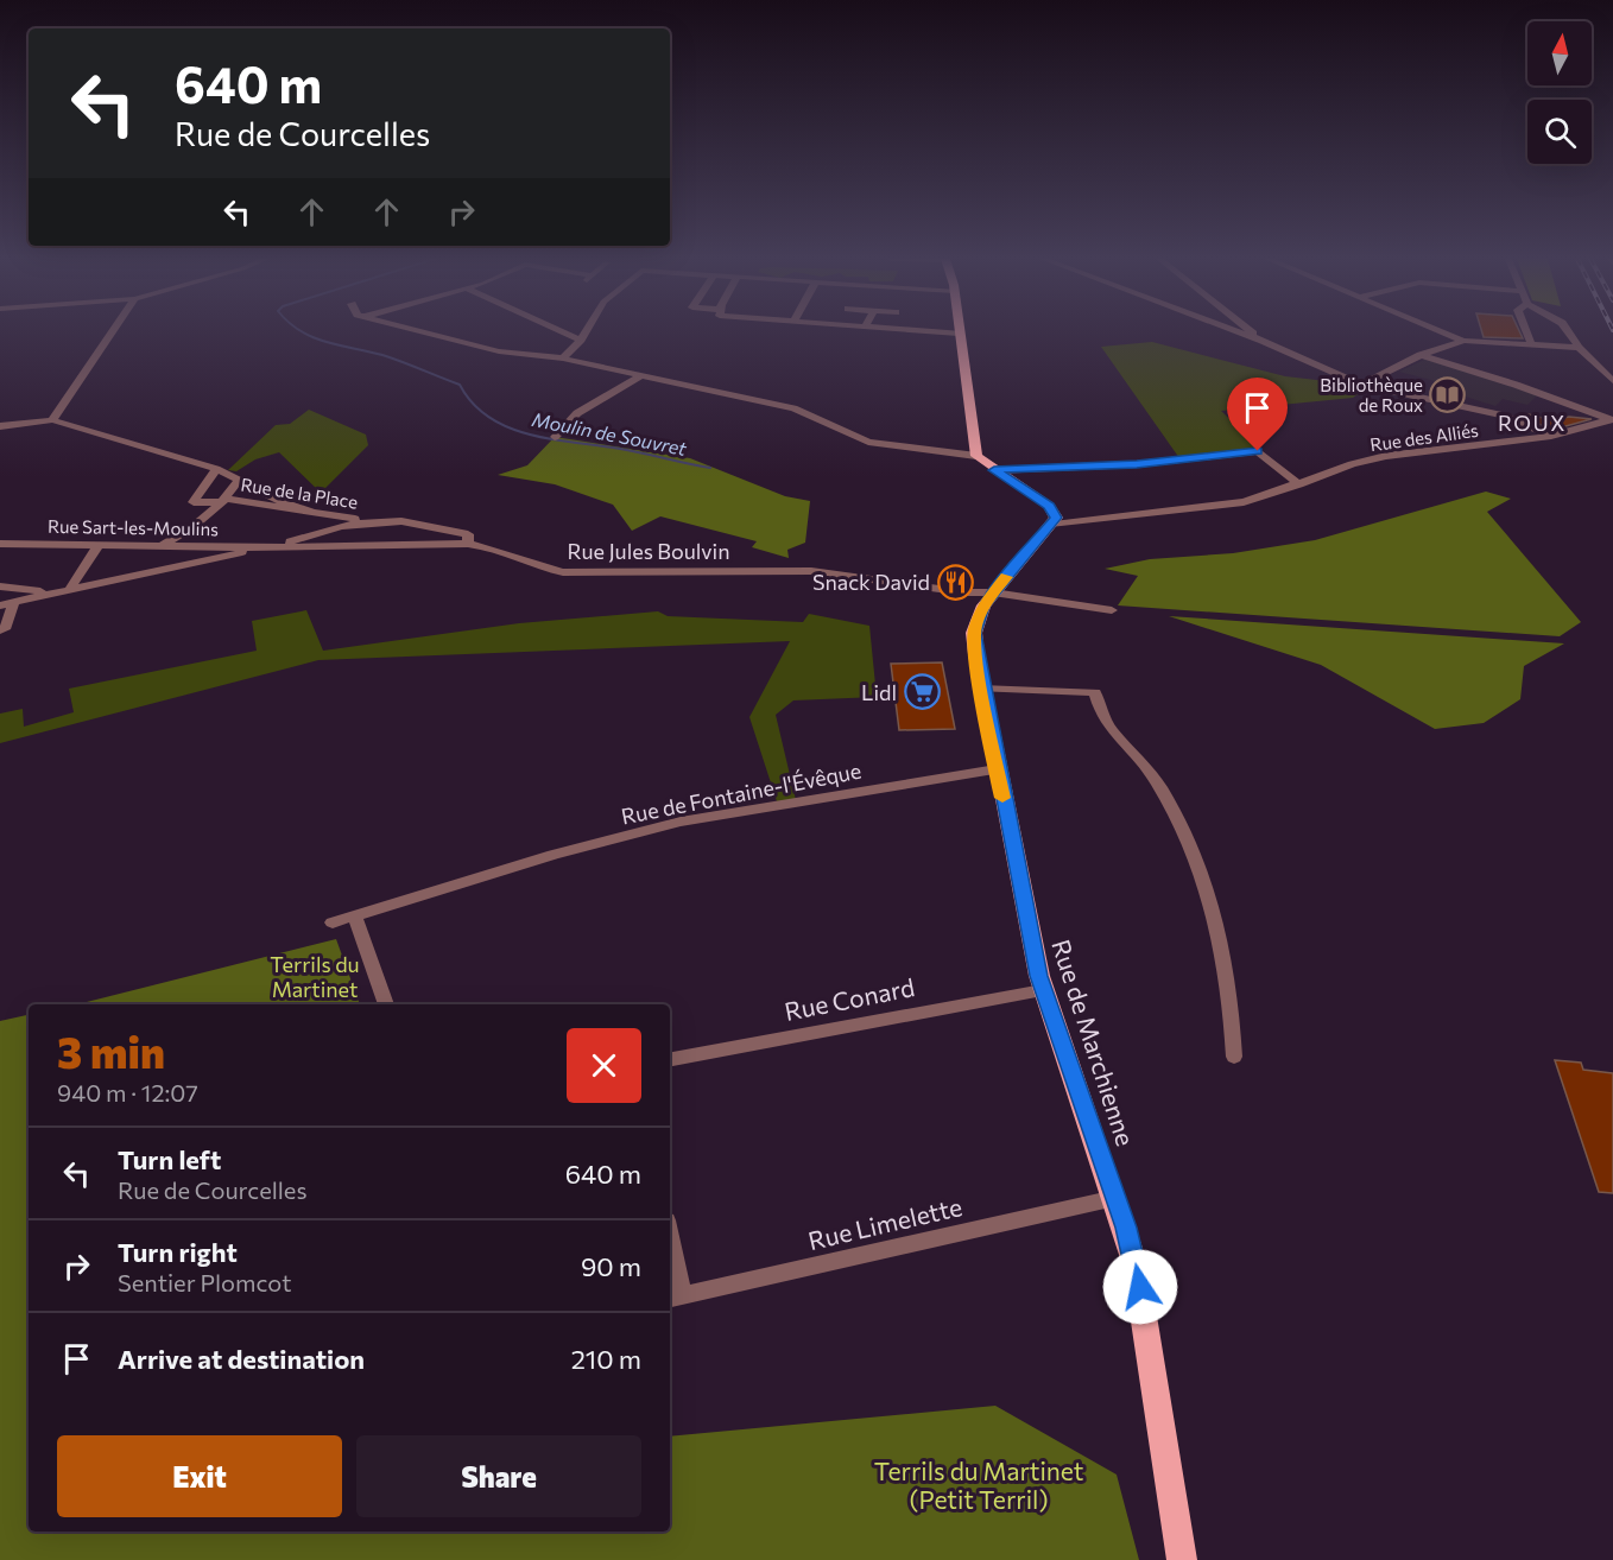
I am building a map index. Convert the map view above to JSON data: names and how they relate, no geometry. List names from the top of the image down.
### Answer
{
  "streets": {
    "main road": ["Rue de Marchienne"],
    "street": [
      "Rue des Alliés",
      "Rue de la Place",
      "Rue Sart-les-Moulins",
      "Rue Jules Boulvin",
      "Rue de Fontaine-l'Évêque",
      "Rue Conard",
      "Rue Limelette"
    ]
  },
  "crossings": [
    ["Rue des Alliés", "Rue de Marchienne"],
    ["Rue Sart-les-Moulins", "Rue Jules Boulvin"],
    ["Rue Jules Boulvin", "Rue de Marchienne"],
    ["Rue de Fontaine-l'Évêque", "Rue de Marchienne"],
    ["Rue Conard", "Rue de Marchienne"],
    ["Rue de Marchienne", "Rue Limelette"]
  ],
  "districts": ["ROUX"],
  "water": ["Moulin de Souvret"],
  "parks": ["Terrils du Martinet", "Terrils du Martinet (Petit Terril)"],
  "places": {
    "library": ["Bibliothèque de Roux"],
    "restaurant": ["Snack David"],
    "supermarket": ["Lidl"]
  },
  "north": "top",
  "page": {
    "turn": ["640 m", "Rue de Courcelles"],
    "heading": ["3 min", "940 m · 12:07"],
    "list": [
      {
        "name": "Turn left",
        "note": "Rue de Courcelles",
        "value": "640 m"
      },
      {
        "name": "Turn right",
        "note": "Sentier Plomcot",
        "value": "90 m"
      },
      {
        "name": "Arrive at destination",
        "value": "210 m"
      }
    ],
    "buttons": ["Exit", "Share"]
  }
}
